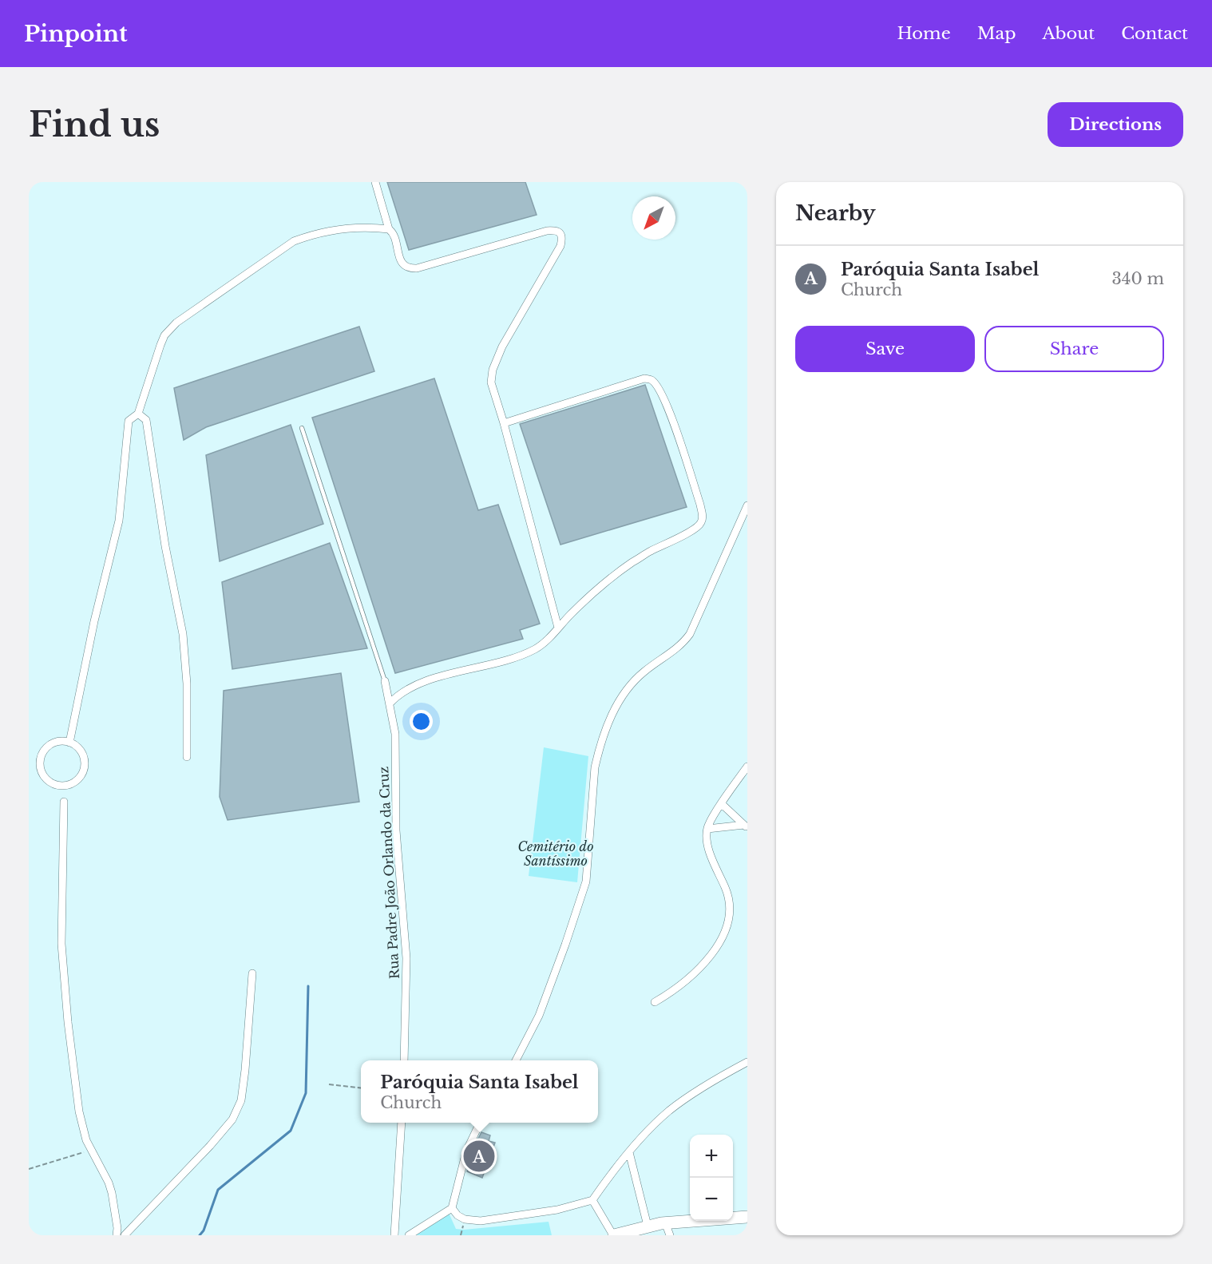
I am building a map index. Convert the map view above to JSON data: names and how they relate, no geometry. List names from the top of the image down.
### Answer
{
  "streets": {
    "street": ["Rua Padre João Orlando da Cruz"]
  },
  "parks": ["Cemitério do Santíssimo"],
  "north": "bottom left",
  "page": {
    "header": "Pinpoint",
    "nav": [
      "Home",
      "Map",
      "About",
      "Contact"
    ],
    "buttons": [
      "Directions",
      ["Save", "Share"]
    ],
    "title": "Find us",
    "heading": "Nearby",
    "list": [
      {
        "mark": "A",
        "name": "Paróquia Santa Isabel",
        "note": "Church",
        "value": "340 m"
      }
    ],
    "popup": ["Paróquia Santa Isabel", "Church"],
    "map_buttons": ["+", "−"],
    "pins": "A"
  }
}
